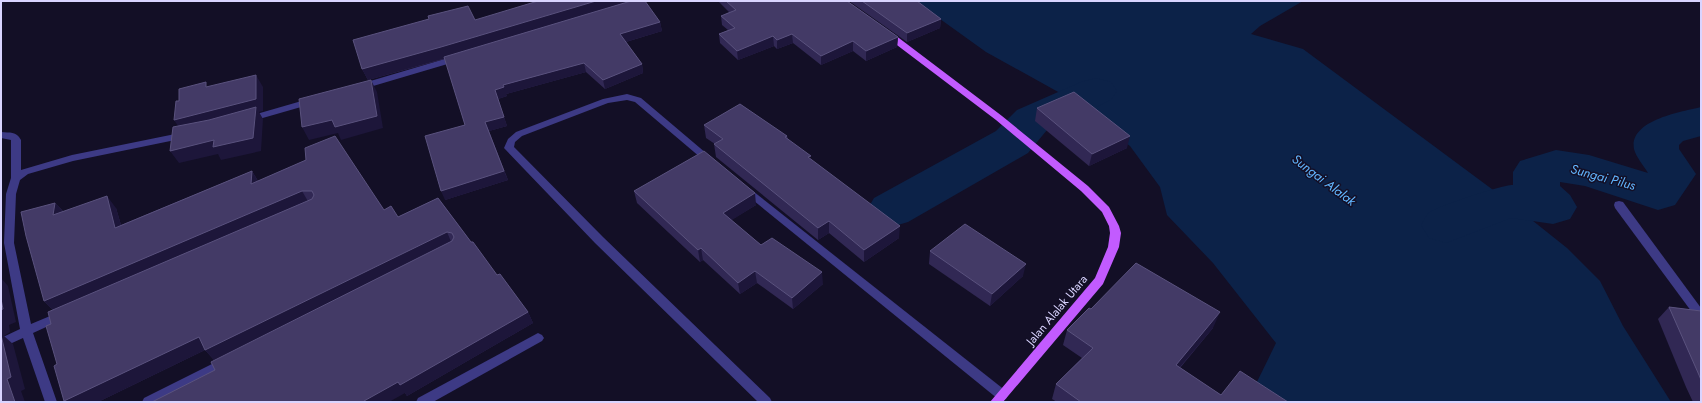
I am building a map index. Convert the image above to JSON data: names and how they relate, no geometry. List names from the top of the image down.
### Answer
{
  "streets": {
    "main road": ["Jalan Alalak Utara"]
  },
  "water": ["Sungai Pilus", "Sungai Alalak"]
}
